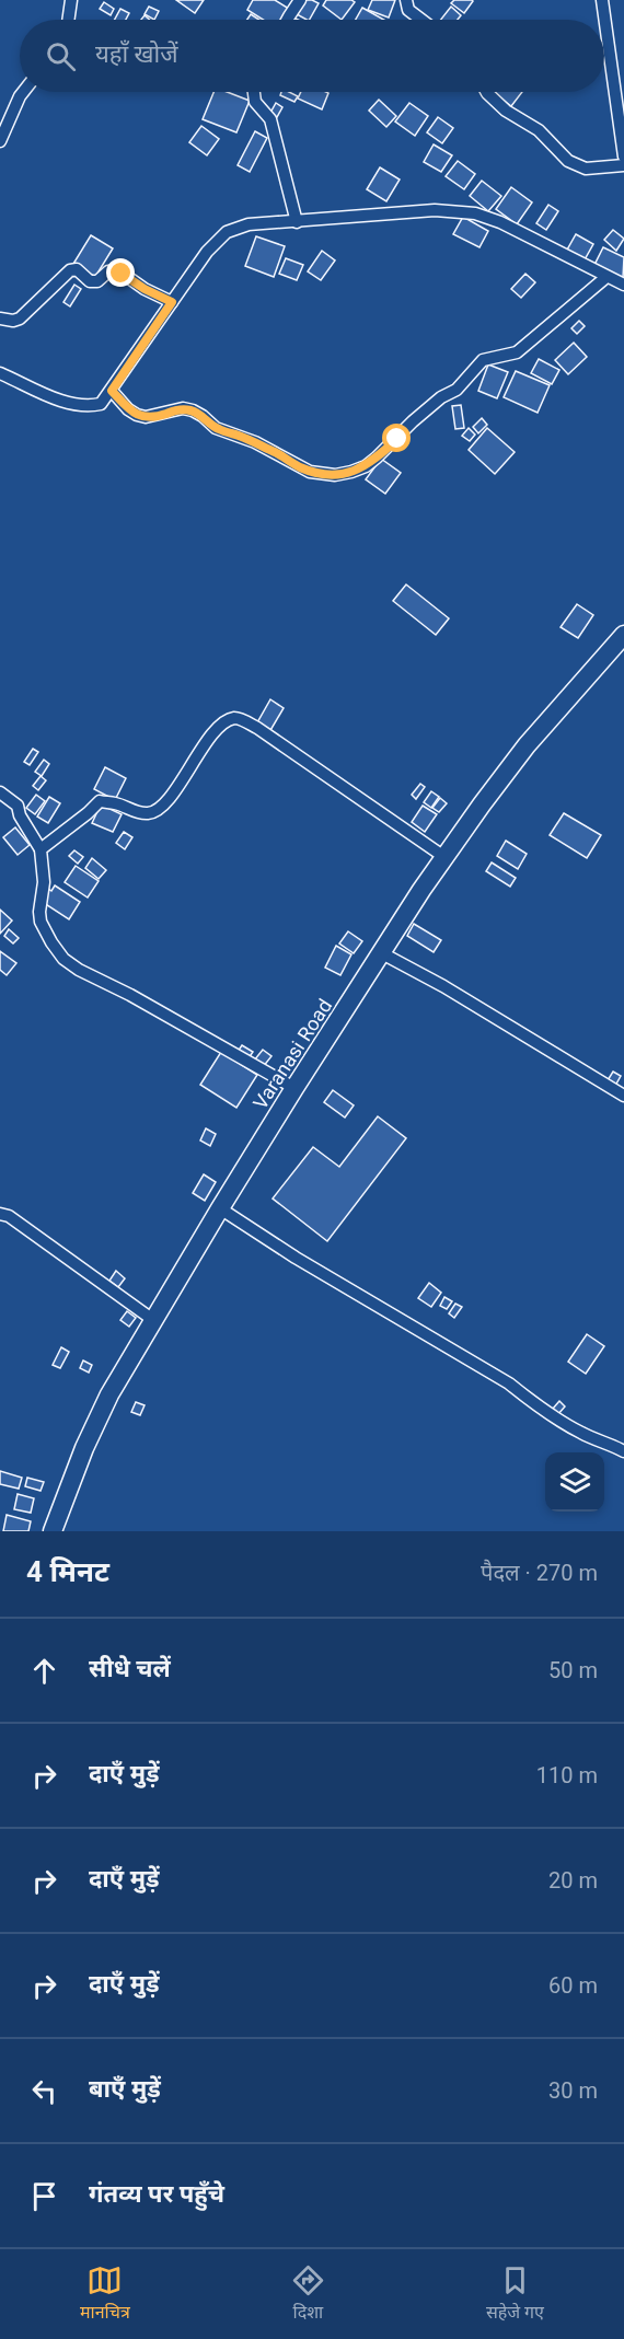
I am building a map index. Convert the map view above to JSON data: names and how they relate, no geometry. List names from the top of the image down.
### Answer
{
  "streets": {
    "highway": ["Varanasi Road"]
  },
  "page": {
    "search": "यहाँ खोजें",
    "heading": ["4 मिनट", "पैदल · 270 m"],
    "list": [
      ["सीधे चलें", "50 m"],
      ["दाएँ मुड़ें", "110 m"],
      ["दाएँ मुड़ें", "20 m"],
      ["दाएँ मुड़ें", "60 m"],
      ["बाएँ मुड़ें", "30 m"],
      "गंतव्य पर पहुँचे"
    ],
    "nav": ["मानचित्र", "दिशा", "सहेजे गए"]
  }
}
